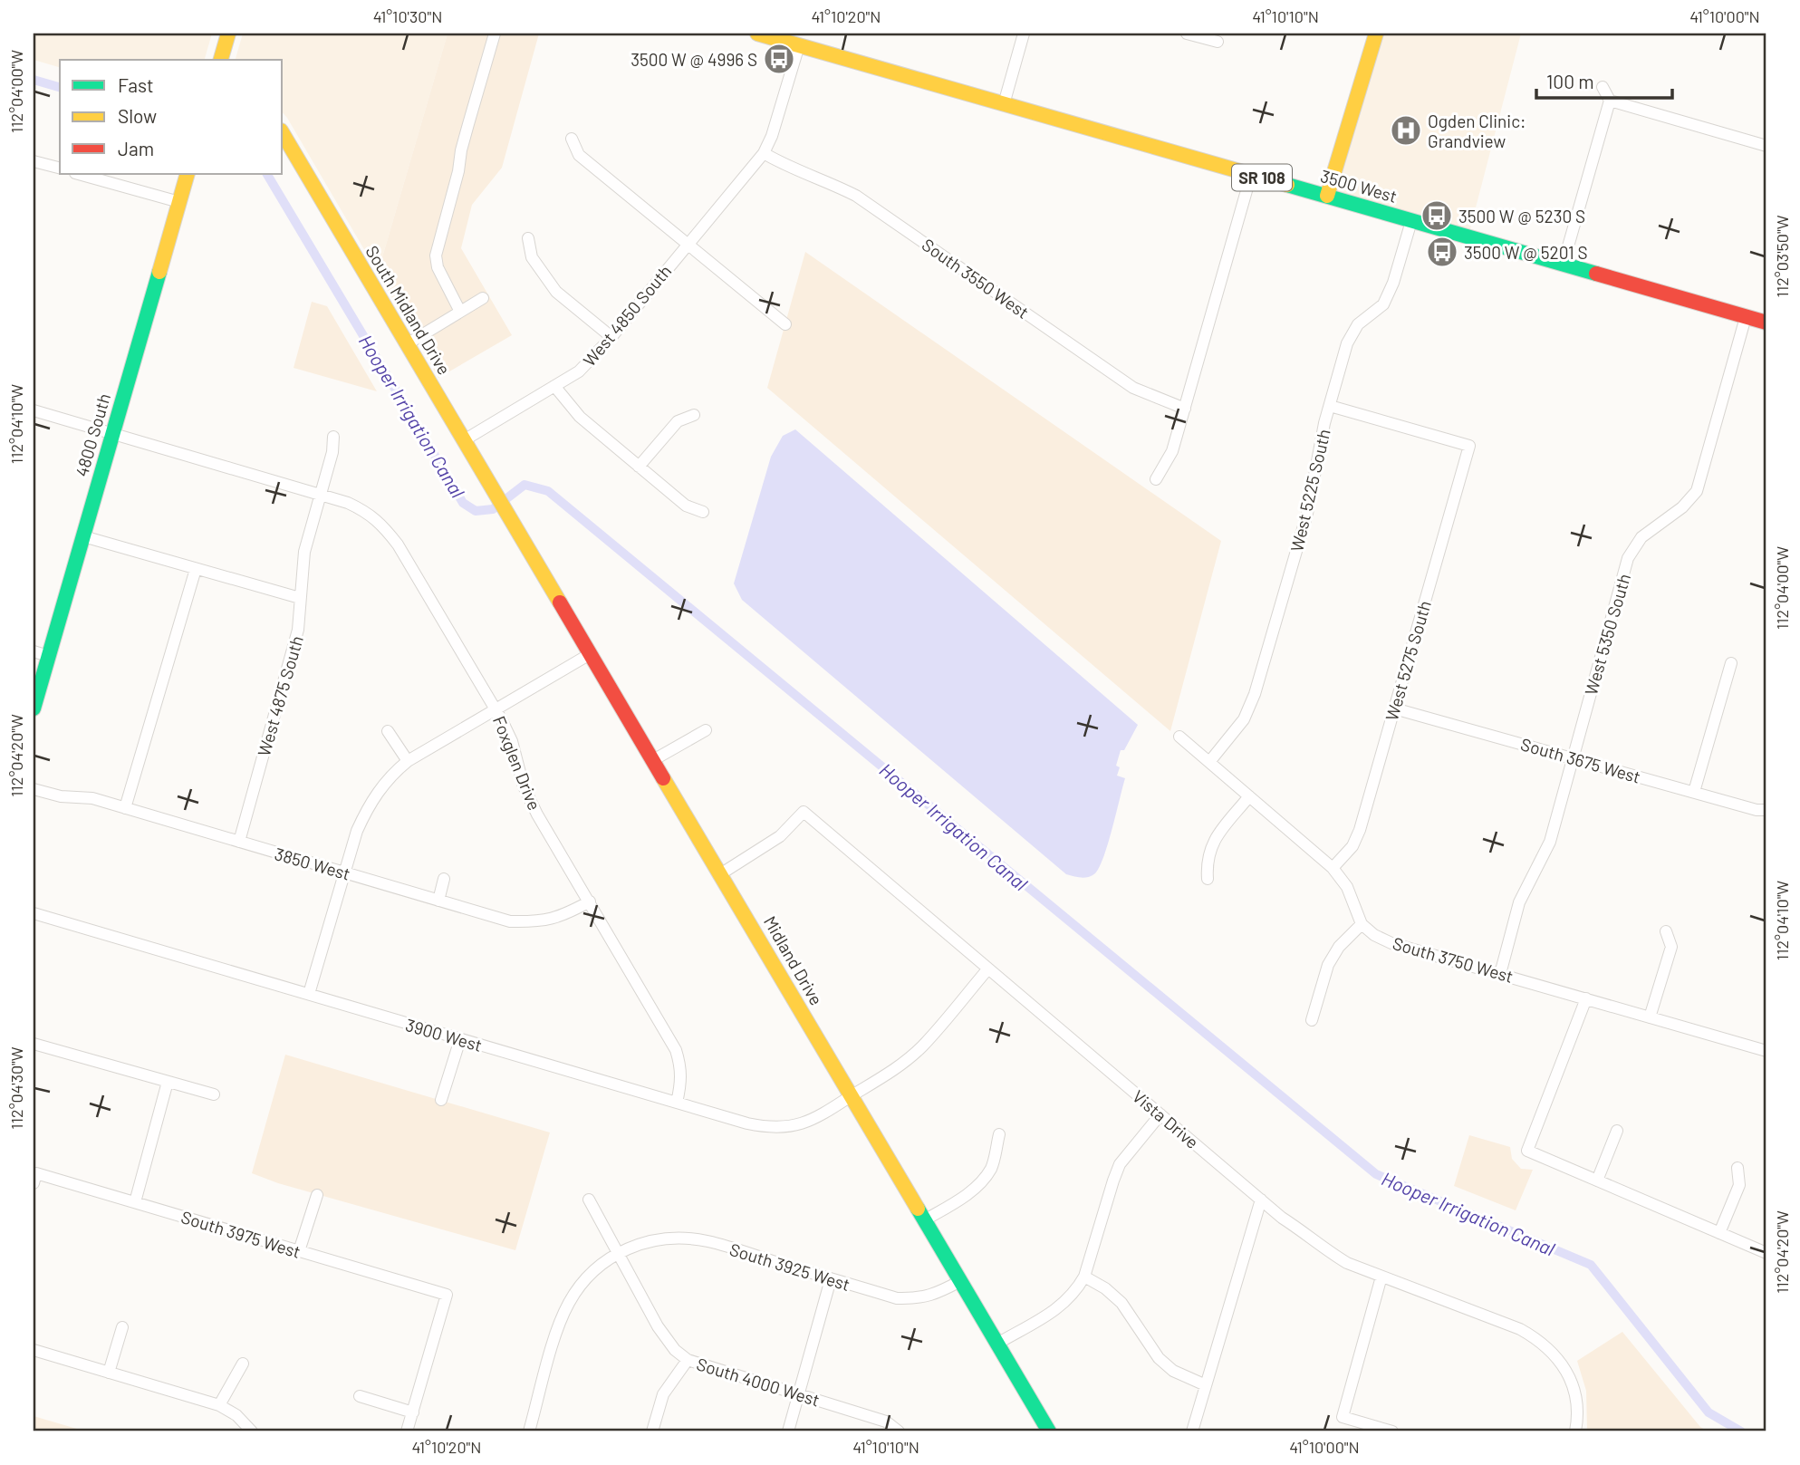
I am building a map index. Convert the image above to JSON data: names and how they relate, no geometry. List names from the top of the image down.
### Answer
{
  "streets": {
    "street": [
      "SR 108",
      "3500 West",
      "South 3550 West",
      "South Midland Drive",
      "West 4850 South",
      "4800 South",
      "West 5225 South",
      "West 5350 South",
      "West 5275 South",
      "West 4875 South",
      "South 3675 West",
      "Foxglen Drive",
      "3850 West",
      "South 3750 West",
      "Midland Drive",
      "3900 West",
      "Vista Drive",
      "South 3975 West",
      "South 3925 West",
      "South 4000 West"
    ]
  },
  "crossings": [
    ["3500 West", "West 4850 South"],
    ["3500 West", "West 5225 South"],
    ["3500 West", "West 5350 South"],
    ["South 3550 West", "West 4850 South"],
    ["South Midland Drive", "West 4850 South"],
    ["South Midland Drive", "Midland Drive"],
    ["4800 South", "Foxglen Drive"],
    ["West 5225 South", "West 5275 South"],
    ["West 5350 South", "South 3675 West"],
    ["West 5350 South", "South 3750 West"],
    ["West 5275 South", "South 3675 West"],
    ["West 4875 South", "Foxglen Drive"],
    ["West 4875 South", "3850 West"],
    ["Foxglen Drive", "3850 West"],
    ["Foxglen Drive", "3900 West"],
    ["Midland Drive", "3900 West"],
    ["Midland Drive", "Vista Drive"],
    ["Midland Drive", "South 3925 West"],
    ["3900 West", "Vista Drive"],
    ["South 3925 West", "South 4000 West"]
  ],
  "water": ["Hooper Irrigation Canal"],
  "places": {
    "bus stop": ["3500 W @ 4996 S", "3500 W @ 5230 S", "3500 W @ 5201 S"],
    "hospital": ["Ogden Clinic: Grandview"]
  },
  "legend": ["Fast", "Slow", "Jam"],
  "scale_bar": "100 m",
  "coordinates": [
    "41°10'30\"N",
    "41°10'20\"N",
    "41°10'10\"N",
    "41°10'00\"N",
    "112°04'00\"W",
    "112°03'50\"W",
    "112°04'10\"W",
    "112°04'20\"W",
    "112°04'30\"W"
  ]
}
